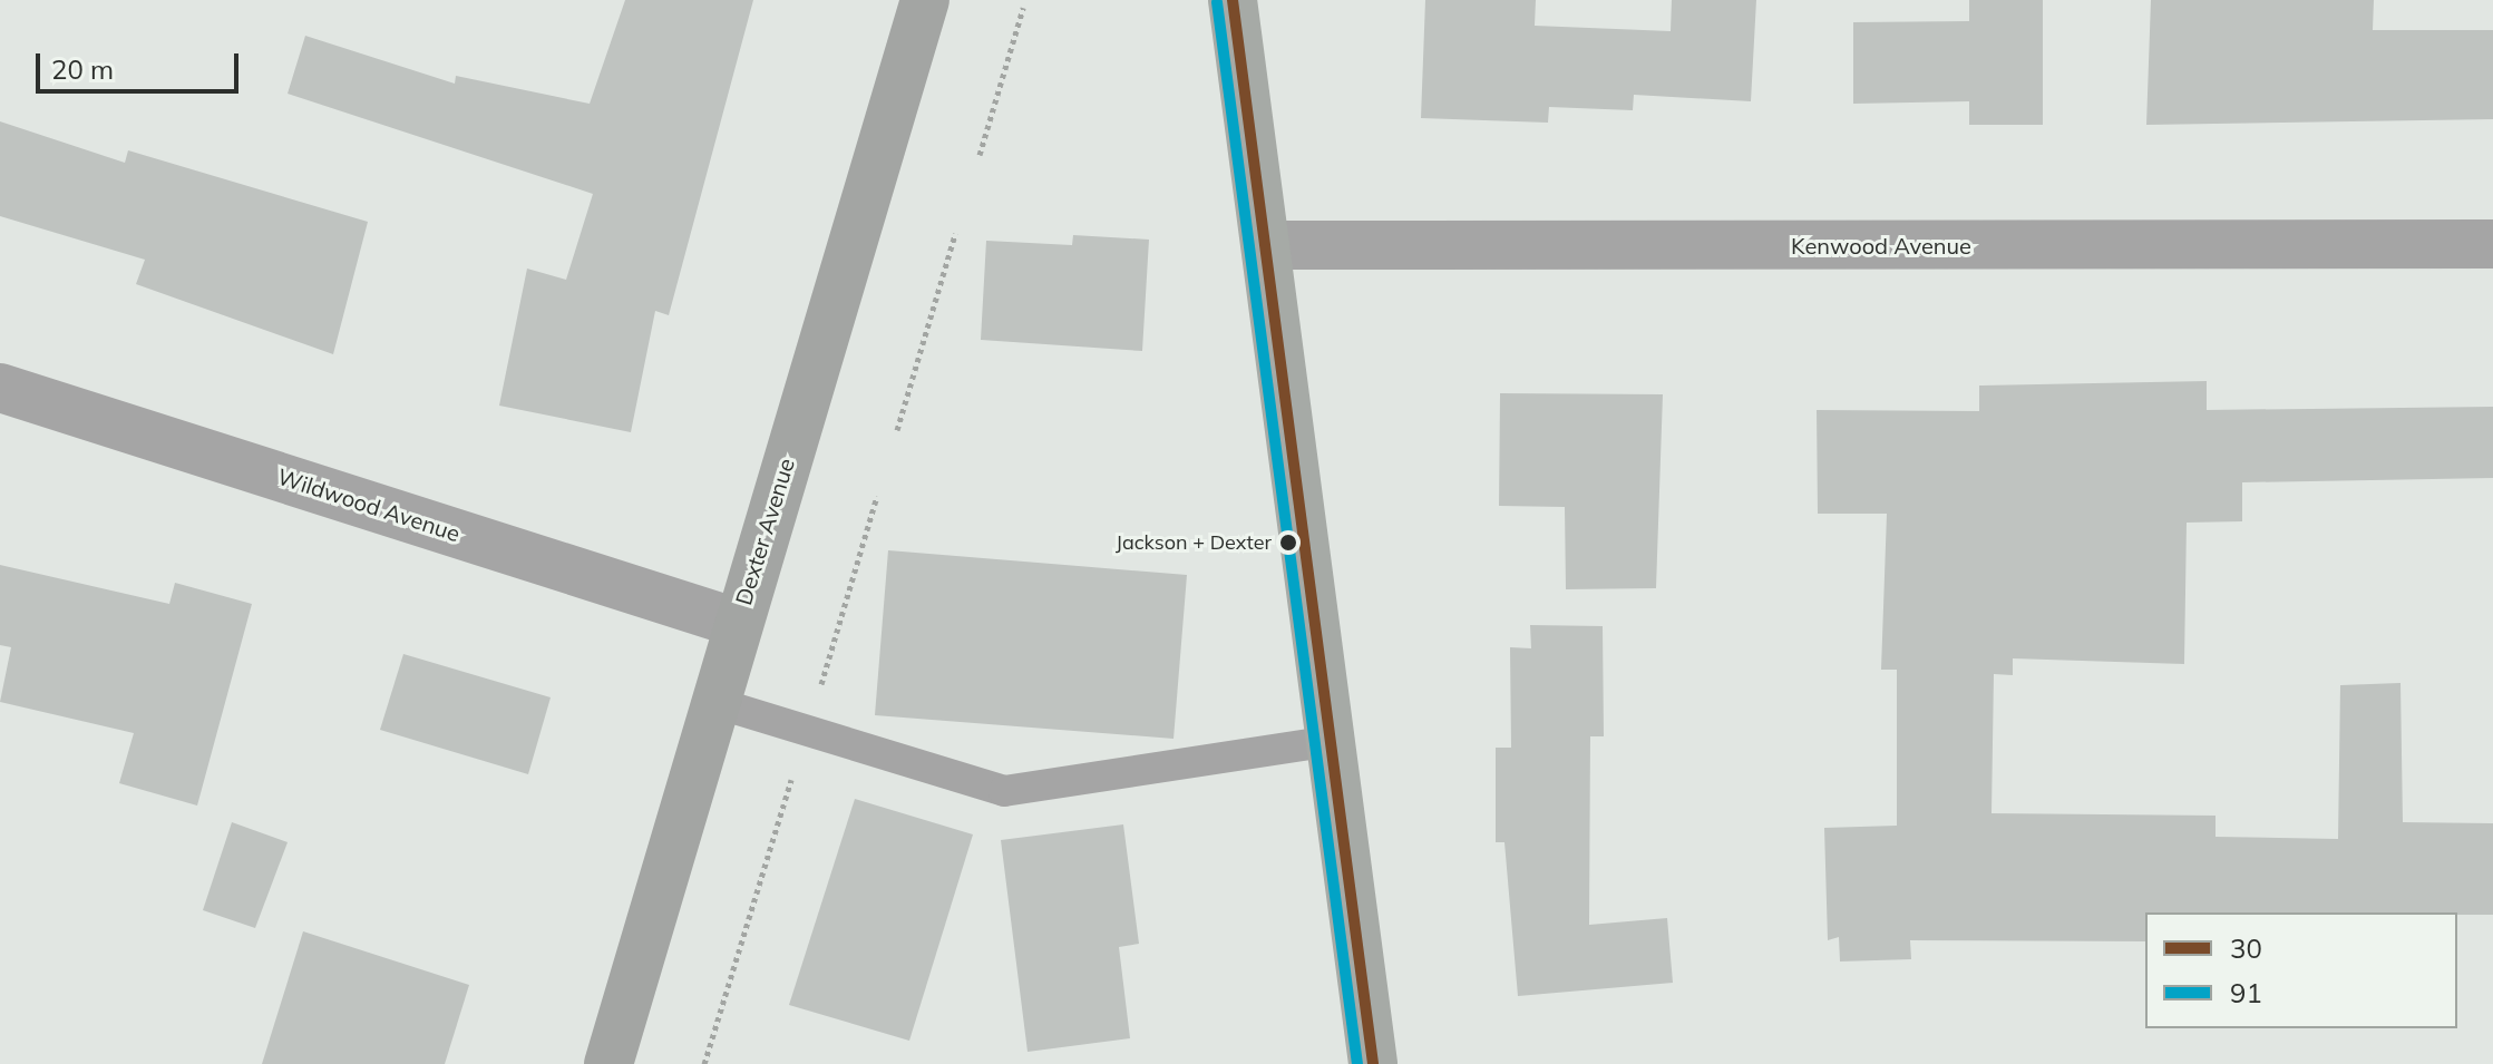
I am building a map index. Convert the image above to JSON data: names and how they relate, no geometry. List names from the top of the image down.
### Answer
{
  "streets": {
    "main road": ["Dexter Avenue"],
    "street": ["Kenwood Avenue", "Wildwood Avenue"]
  },
  "crossings": [
    ["Wildwood Avenue", "Dexter Avenue"]
  ],
  "places": ["Jackson + Dexter"],
  "lines": ["transit line 30", "transit line 91"],
  "legend": ["30", "91"],
  "scale_bar": "20 m"
}
